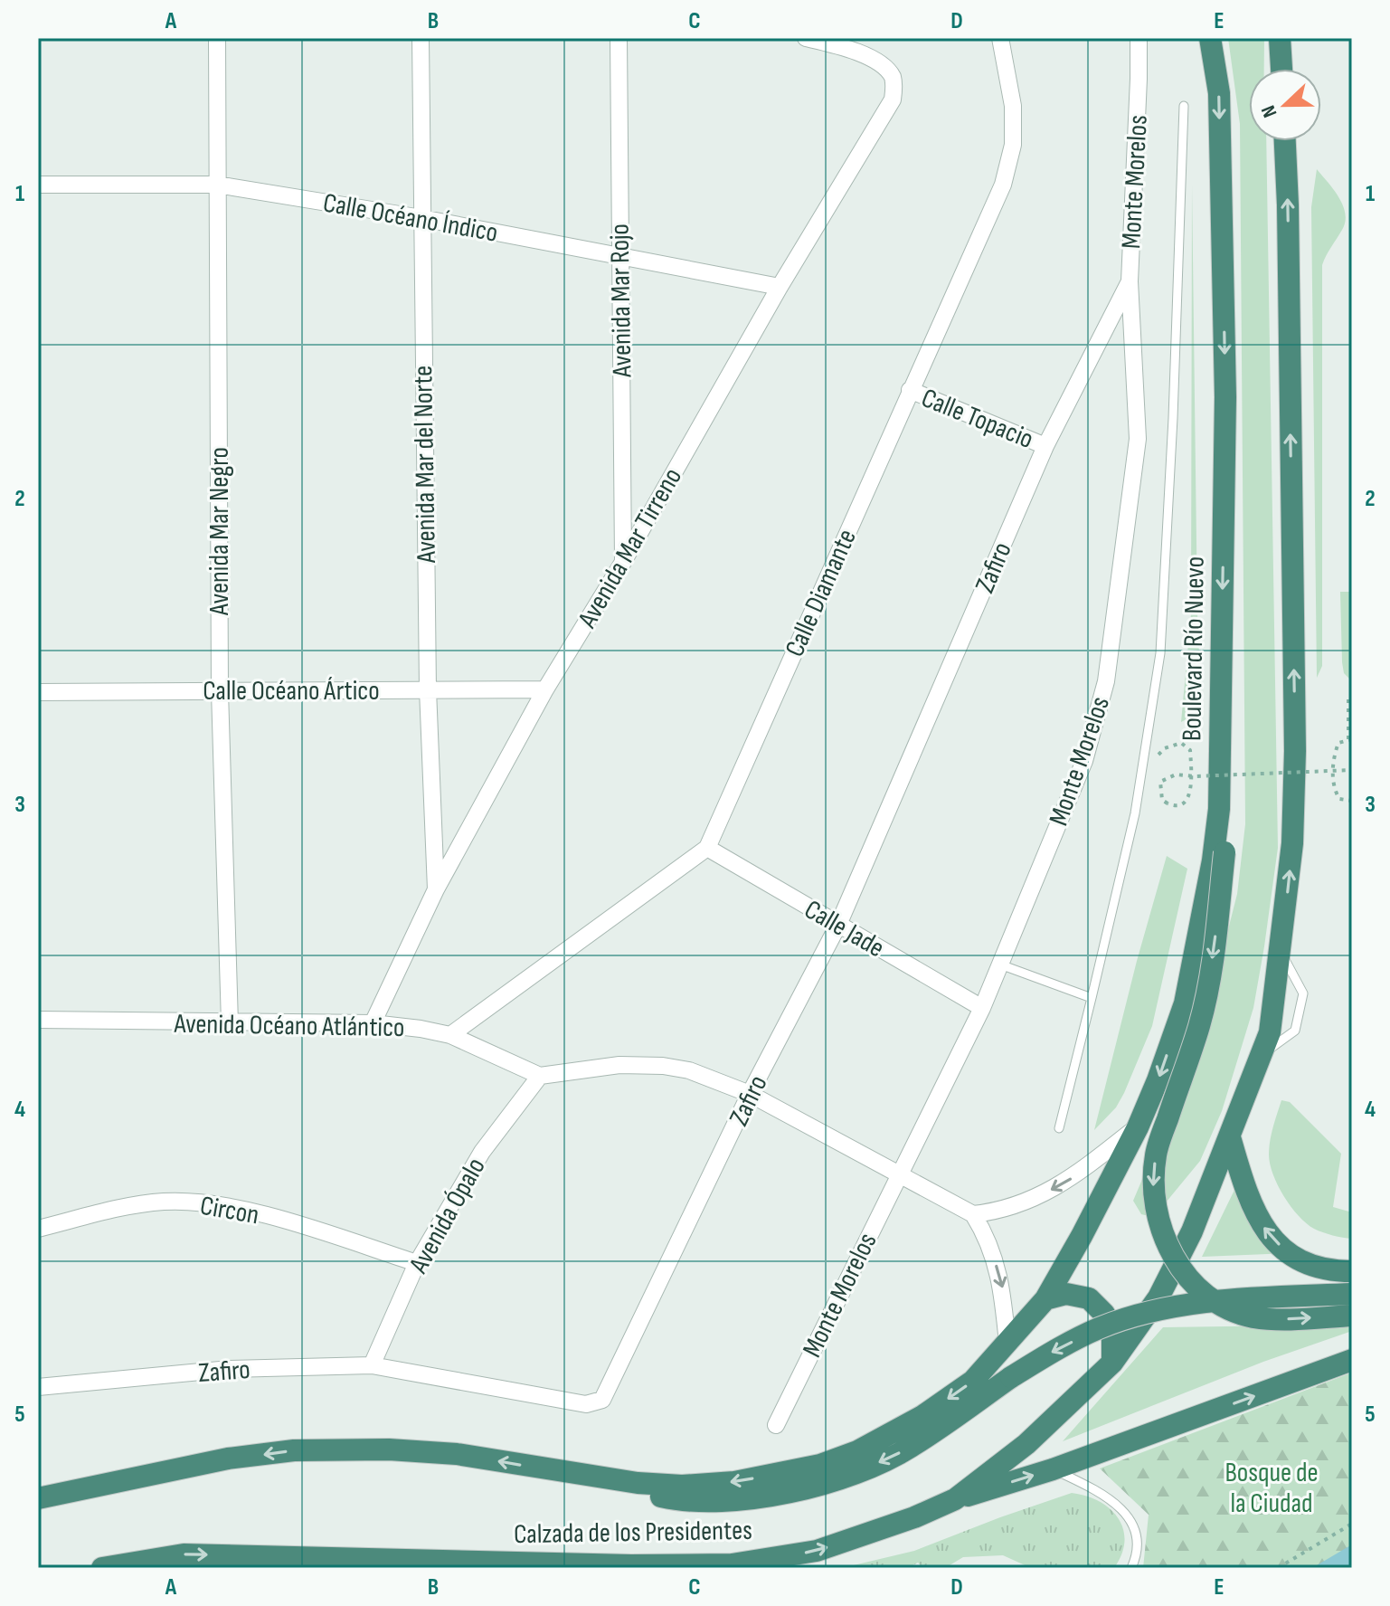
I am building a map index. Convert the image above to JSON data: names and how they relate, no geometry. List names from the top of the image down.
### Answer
{
  "streets": {
    "highway": ["Boulevard Río Nuevo", "Calzada de los Presidentes"],
    "street": [
      "Monte Morelos",
      "Calle Océano Índico",
      "Avenida Mar Rojo",
      "Calle Topacio",
      "Avenida Mar del Norte",
      "Avenida Mar Negro",
      "Avenida Mar Tirreno",
      "Zafiro",
      "Calle Diamante",
      "Calle Océano Ártico",
      "Calle Jade",
      "Avenida Océano Atlántico",
      "Circon",
      "Avenida Ópalo"
    ]
  },
  "crossings": [
    ["Monte Morelos", "Zafiro"],
    ["Monte Morelos", "Calle Jade"],
    ["Calle Océano Índico", "Avenida Mar Rojo"],
    ["Calle Océano Índico", "Avenida Mar del Norte"],
    ["Calle Océano Índico", "Avenida Mar Negro"],
    ["Calle Océano Índico", "Avenida Mar Tirreno"],
    ["Avenida Mar Rojo", "Avenida Mar Tirreno"],
    ["Calle Topacio", "Zafiro"],
    ["Calle Topacio", "Calle Diamante"],
    ["Avenida Mar del Norte", "Avenida Mar Tirreno"],
    ["Avenida Mar del Norte", "Calle Océano Ártico"],
    ["Avenida Mar Negro", "Calle Océano Ártico"],
    ["Avenida Mar Negro", "Avenida Océano Atlántico"],
    ["Avenida Mar Tirreno", "Calle Océano Ártico"],
    ["Avenida Mar Tirreno", "Avenida Océano Atlántico"],
    ["Zafiro", "Calle Jade"],
    ["Zafiro", "Avenida Ópalo"],
    ["Calle Diamante", "Calle Jade"],
    ["Boulevard Río Nuevo", "Calzada de los Presidentes"],
    ["Avenida Océano Atlántico", "Avenida Ópalo"],
    ["Circon", "Avenida Ópalo"]
  ],
  "parks": ["Bosque de la Ciudad"],
  "north": "left",
  "grid": {
    "columns": [
      "A",
      "B",
      "C",
      "D",
      "E"
    ],
    "rows": [
      "1",
      "2",
      "3",
      "4",
      "5"
    ]
  }
}
